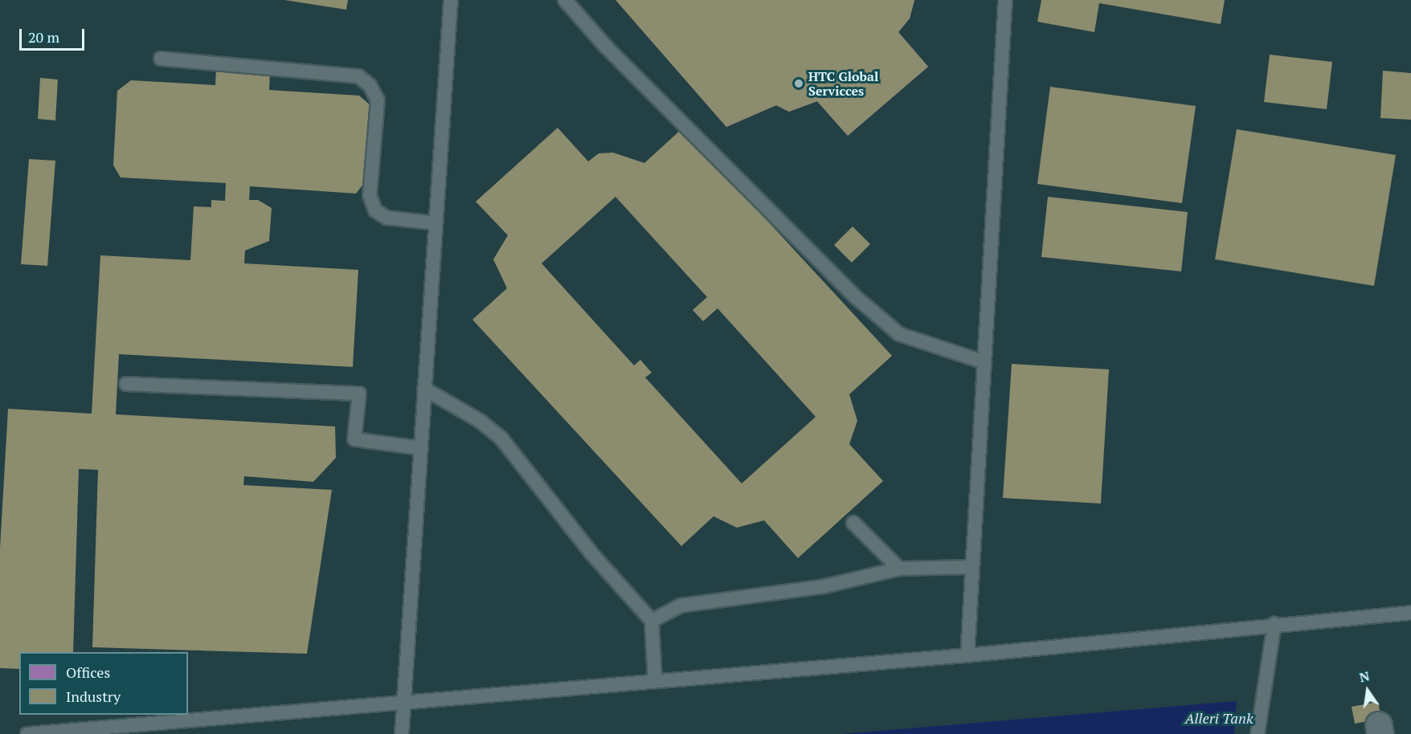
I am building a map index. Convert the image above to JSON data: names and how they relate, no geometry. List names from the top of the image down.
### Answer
{
  "water": ["Alleri Tank"],
  "places": ["HTC Global Servicces"],
  "legend": ["Offices", "Industry"],
  "scale_bar": "20 m",
  "north": "top"
}
